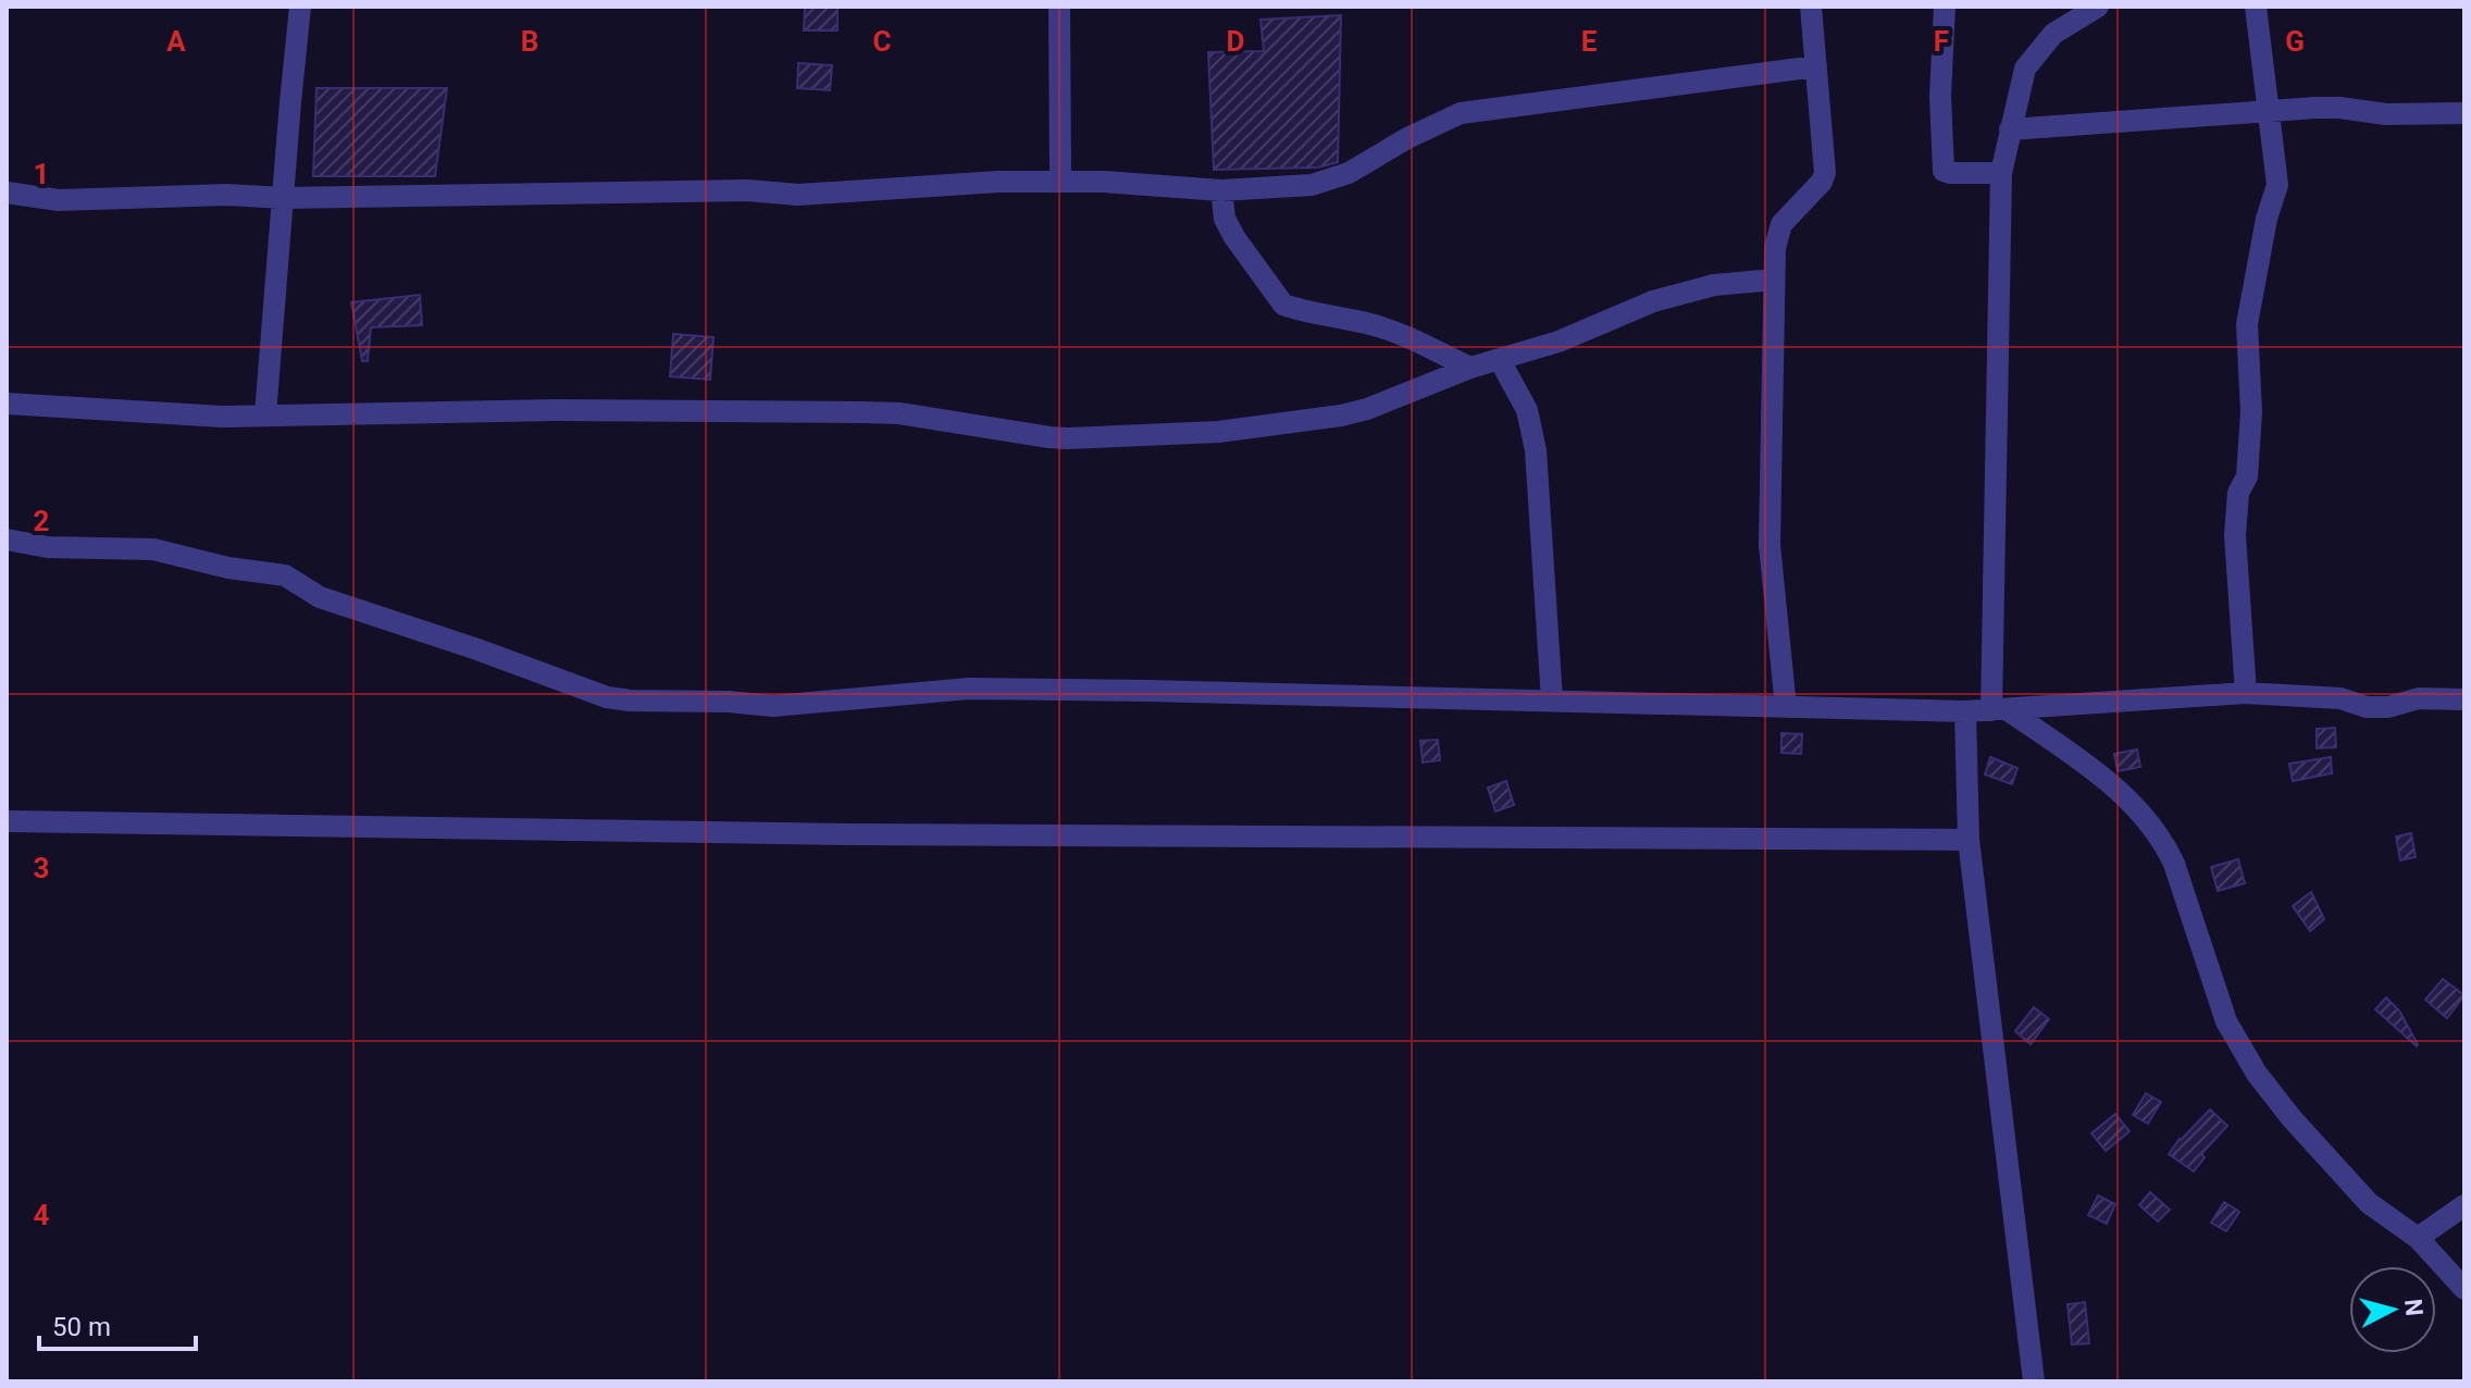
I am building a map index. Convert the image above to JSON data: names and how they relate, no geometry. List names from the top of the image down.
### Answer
{
  "scale_bar": "50 m",
  "north": "right",
  "grid": {
    "columns": [
      "A",
      "B",
      "C",
      "D",
      "E",
      "F",
      "G"
    ],
    "rows": [
      "1",
      "2",
      "3",
      "4"
    ]
  }
}
